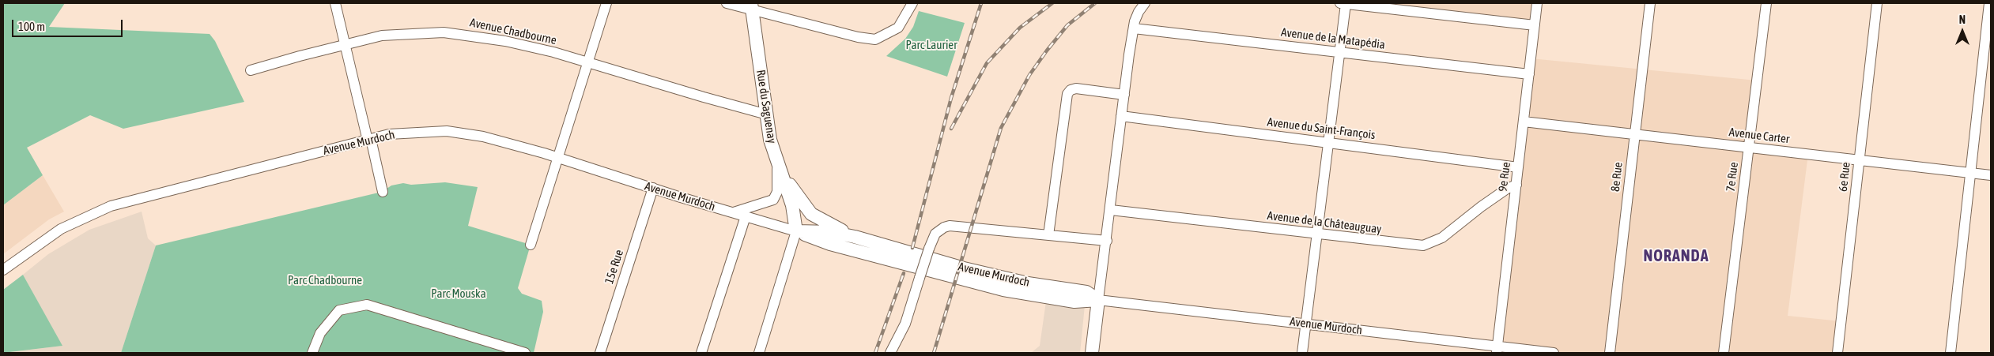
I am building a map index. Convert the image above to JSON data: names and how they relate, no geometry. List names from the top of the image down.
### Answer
{
  "streets": {
    "main road": ["Rue du Saguenay", "Avenue Murdoch"],
    "street": [
      "Avenue Chadbourne",
      "Avenue de la Matapédia",
      "Avenue du Saint-François",
      "Avenue Carter",
      "9e Rue",
      "8e Rue",
      "7e Rue",
      "6e Rue",
      "Avenue de la Châteauguay",
      "15e Rue"
    ]
  },
  "crossings": [
    ["Avenue Chadbourne", "Rue du Saguenay"],
    ["Avenue de la Matapédia", "9e Rue"],
    ["Rue du Saguenay", "Avenue Murdoch"],
    ["Avenue du Saint-François", "9e Rue"],
    ["Avenue Carter", "9e Rue"],
    ["Avenue Carter", "8e Rue"],
    ["Avenue Carter", "7e Rue"],
    ["Avenue Carter", "6e Rue"],
    ["Avenue Murdoch", "9e Rue"],
    ["Avenue Murdoch", "15e Rue"],
    ["9e Rue", "Avenue de la Châteauguay"]
  ],
  "districts": ["NORANDA"],
  "parks": ["Parc Laurier", "Parc Chadbourne", "Parc Mouska"],
  "scale_bar": "100 m",
  "north": "top"
}
